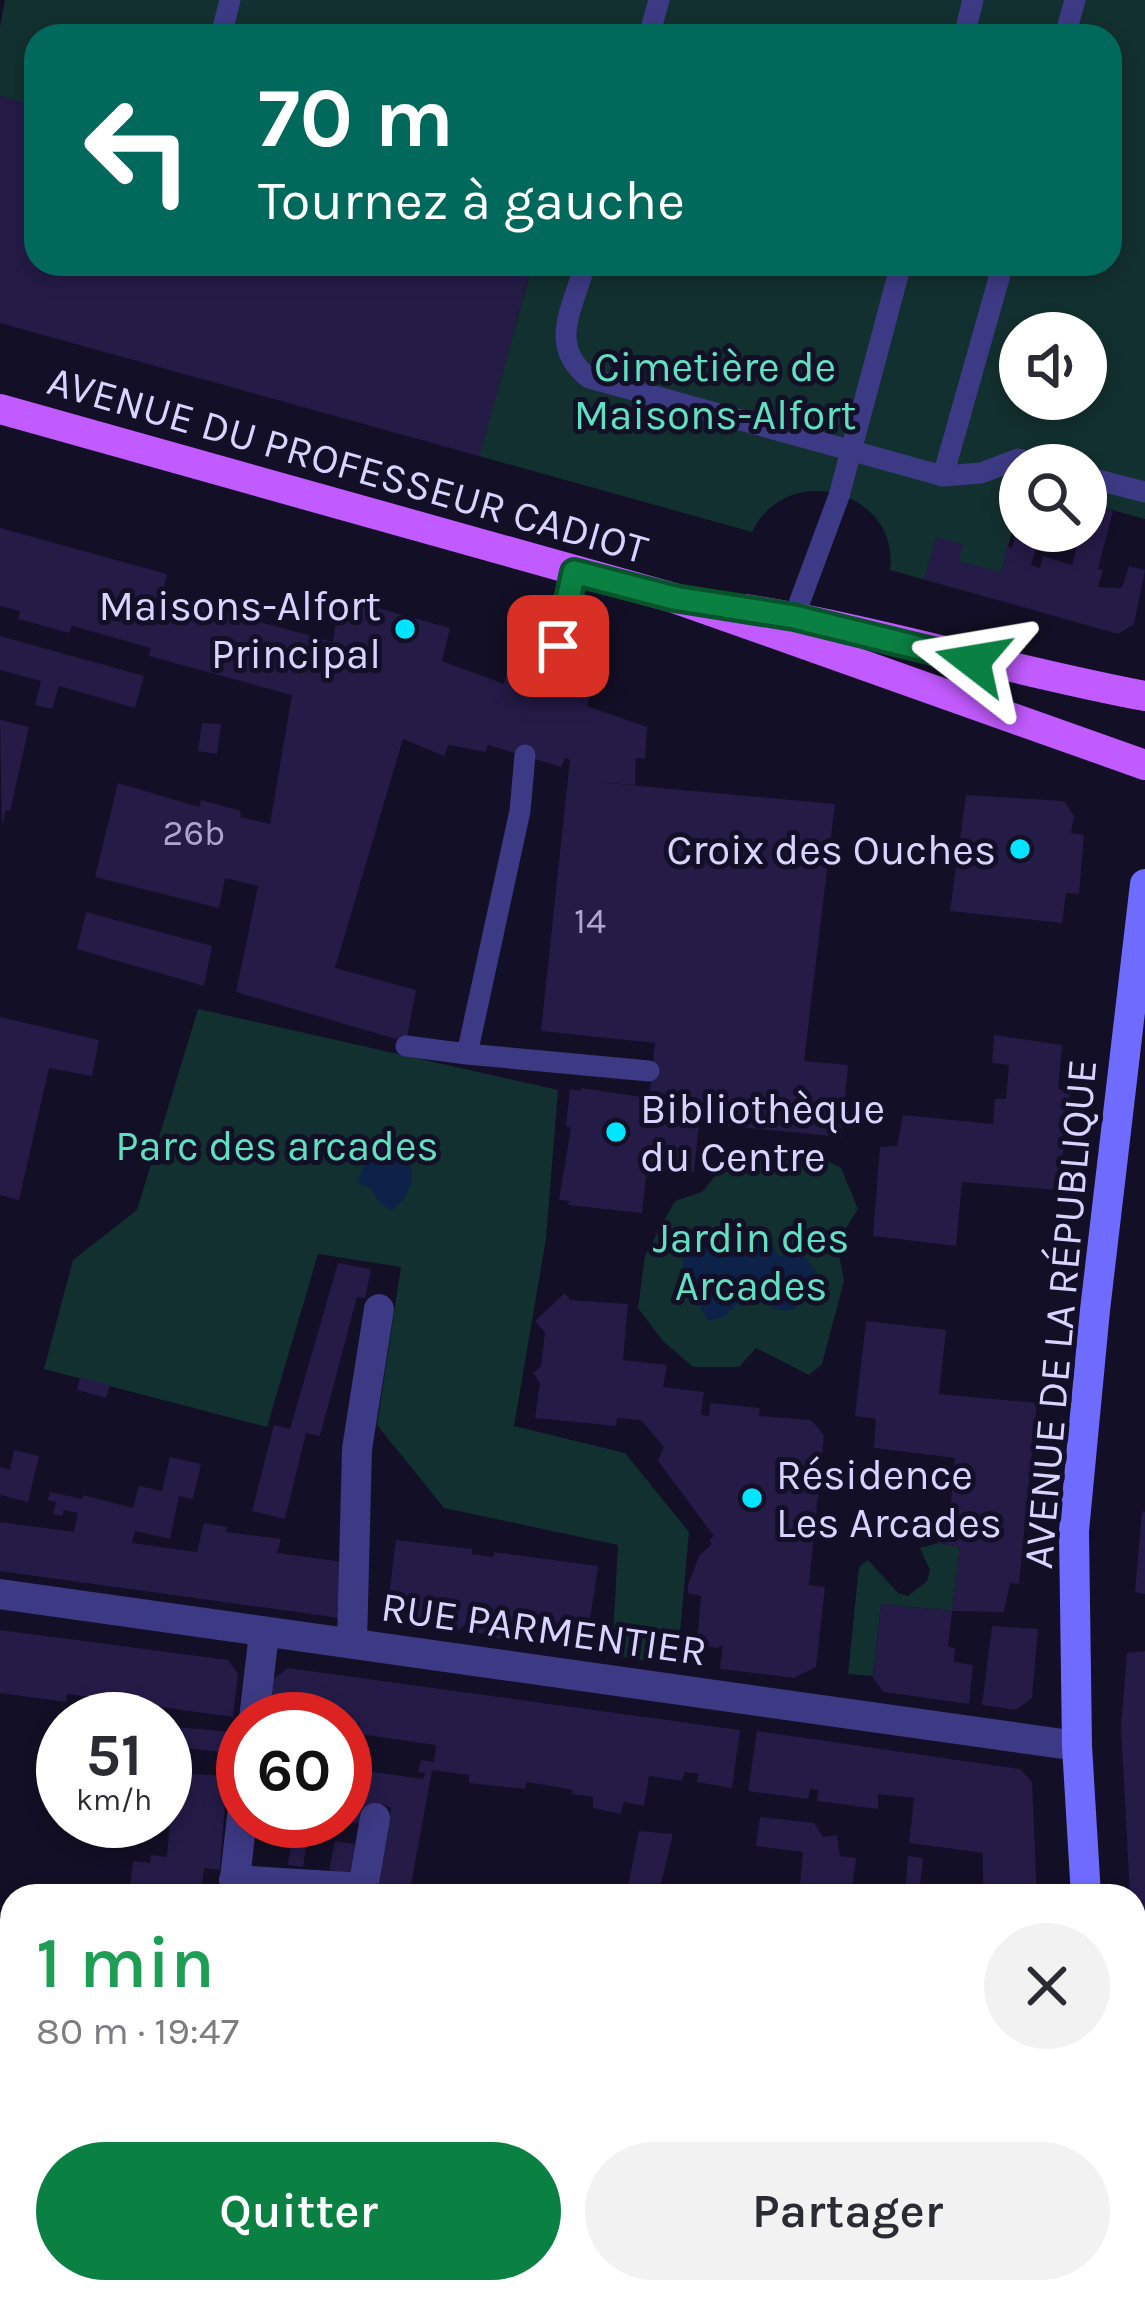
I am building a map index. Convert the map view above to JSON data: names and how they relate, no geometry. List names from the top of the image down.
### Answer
{
  "streets": {
    "main road": ["AVENUE DU PROFESSEUR CADIOT", "AVENUE DE LA RÉPUBLIQUE"],
    "street": ["RUE PARMENTIER"]
  },
  "crossings": [
    ["AVENUE DE LA RÉPUBLIQUE", "RUE PARMENTIER"]
  ],
  "parks": ["Cimetière de Maisons-Alfort", "Parc des arcades", "Jardin des Arcades"],
  "places": [
    "Maisons-Alfort Principal",
    "Croix des Ouches",
    "Bibliothèque du Centre",
    "Résidence Les Arcades"
  ],
  "house_numbers": ["26b", "14"],
  "page": {
    "turn": ["70 m", "Tournez à gauche"],
    "speed": "51 km/h",
    "limit": "60",
    "heading": ["1 min", "80 m · 19:47"],
    "buttons": ["Quitter", "Partager"]
  }
}
